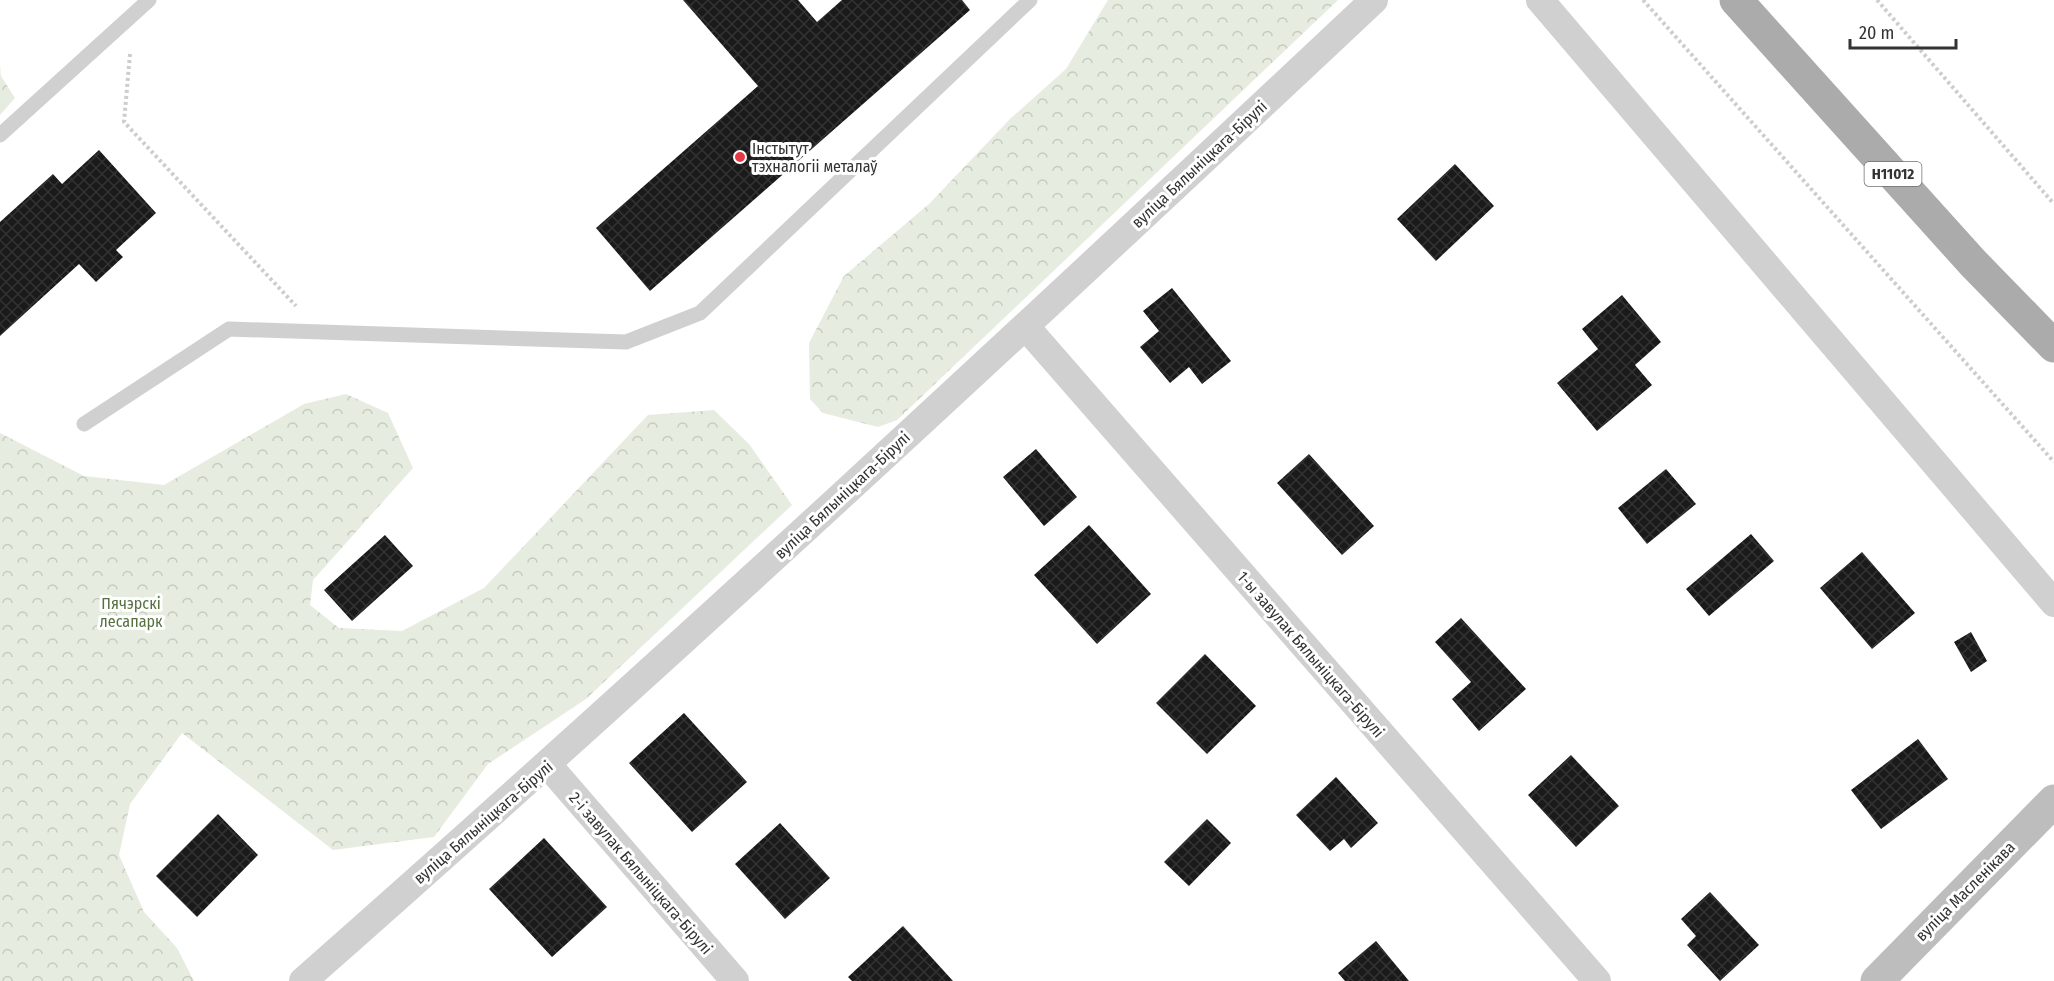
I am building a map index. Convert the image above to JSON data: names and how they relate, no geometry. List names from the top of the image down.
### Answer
{
  "streets": {
    "main road": ["Н11012", "вуліца Масленікава"],
    "street": ["вуліца Бялыніцкага-Бірулі", "1-ы завулак Бялыніцкага-Бірулі", "2-і завулак Бялыніцкага-Бірулі"]
  },
  "crossings": [
    ["вуліца Бялыніцкага-Бірулі", "1-ы завулак Бялыніцкага-Бірулі"],
    ["вуліца Бялыніцкага-Бірулі", "2-і завулак Бялыніцкага-Бірулі"]
  ],
  "parks": ["Пячэрскі лесапарк"],
  "places": ["Інстытут тэхналогіі металаў"],
  "scale_bar": "20 m"
}
